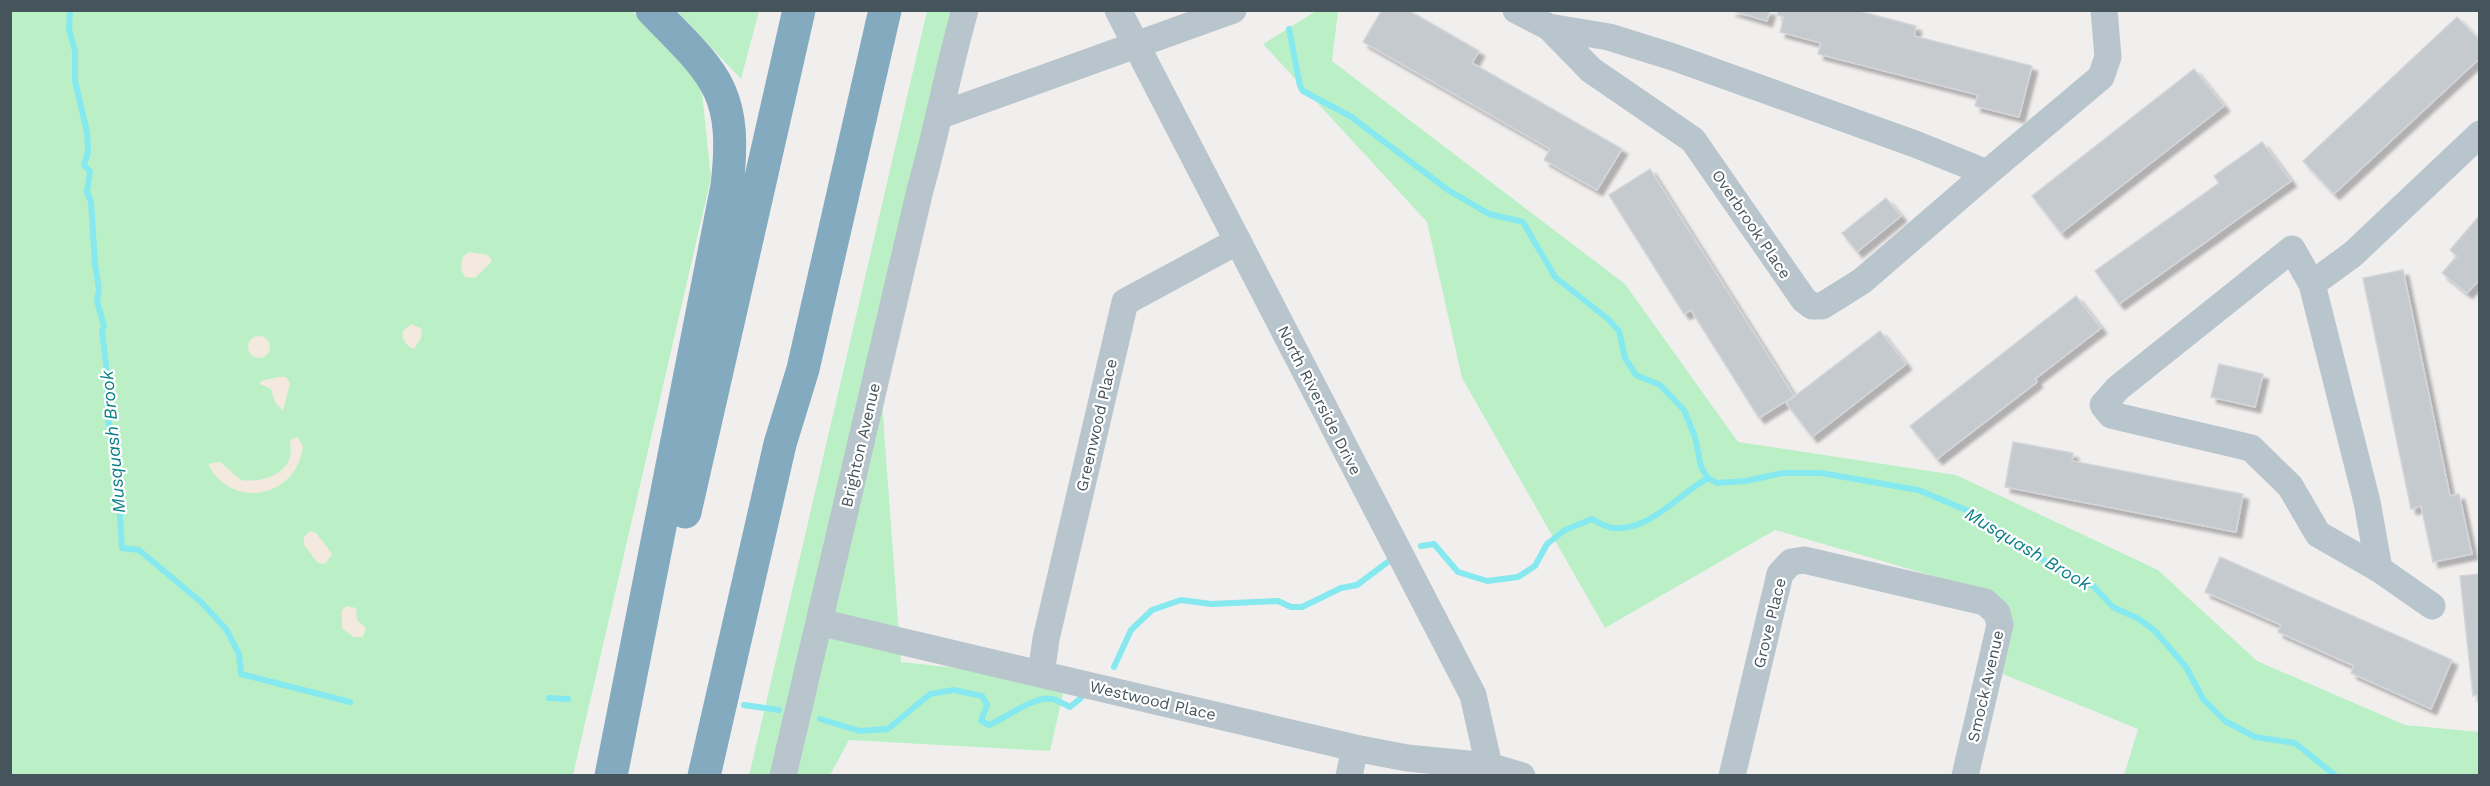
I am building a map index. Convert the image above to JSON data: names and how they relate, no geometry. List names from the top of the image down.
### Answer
{
  "streets": {
    "street": [
      "Overbrook Place",
      "North Riverside Drive",
      "Greenwood Place",
      "Brighton Avenue",
      "Grove Place",
      "Smock Avenue",
      "Westwood Place"
    ]
  },
  "crossings": [
    ["North Riverside Drive", "Greenwood Place"],
    ["North Riverside Drive", "Westwood Place"],
    ["Greenwood Place", "Westwood Place"],
    ["Brighton Avenue", "Westwood Place"],
    ["Grove Place", "Smock Avenue"]
  ],
  "water": ["Musquash Brook"]
}
